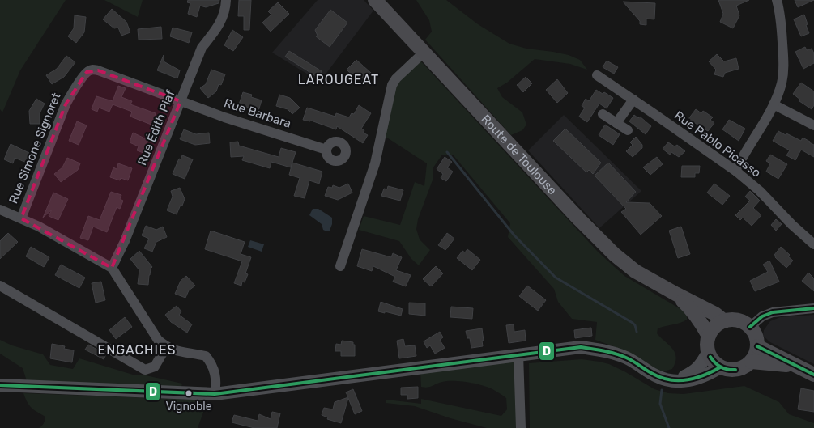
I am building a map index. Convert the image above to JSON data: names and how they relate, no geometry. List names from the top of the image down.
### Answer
{
  "streets": {
    "main road": ["Route de Toulouse"],
    "street": [
      "Rue Barbara",
      "Rue Édith Piaf",
      "Rue Pablo Picasso",
      "Rue Simone Signoret"
    ]
  },
  "crossings": [
    ["Rue Barbara", "Rue Édith Piaf"],
    ["Rue Barbara", "Rue Simone Signoret"],
    ["Rue Édith Piaf", "Rue Simone Signoret"]
  ],
  "districts": ["LAROUGEAT", "ENGACHIES"],
  "places": ["Vignoble"],
  "lines": ["transit line D"]
}
